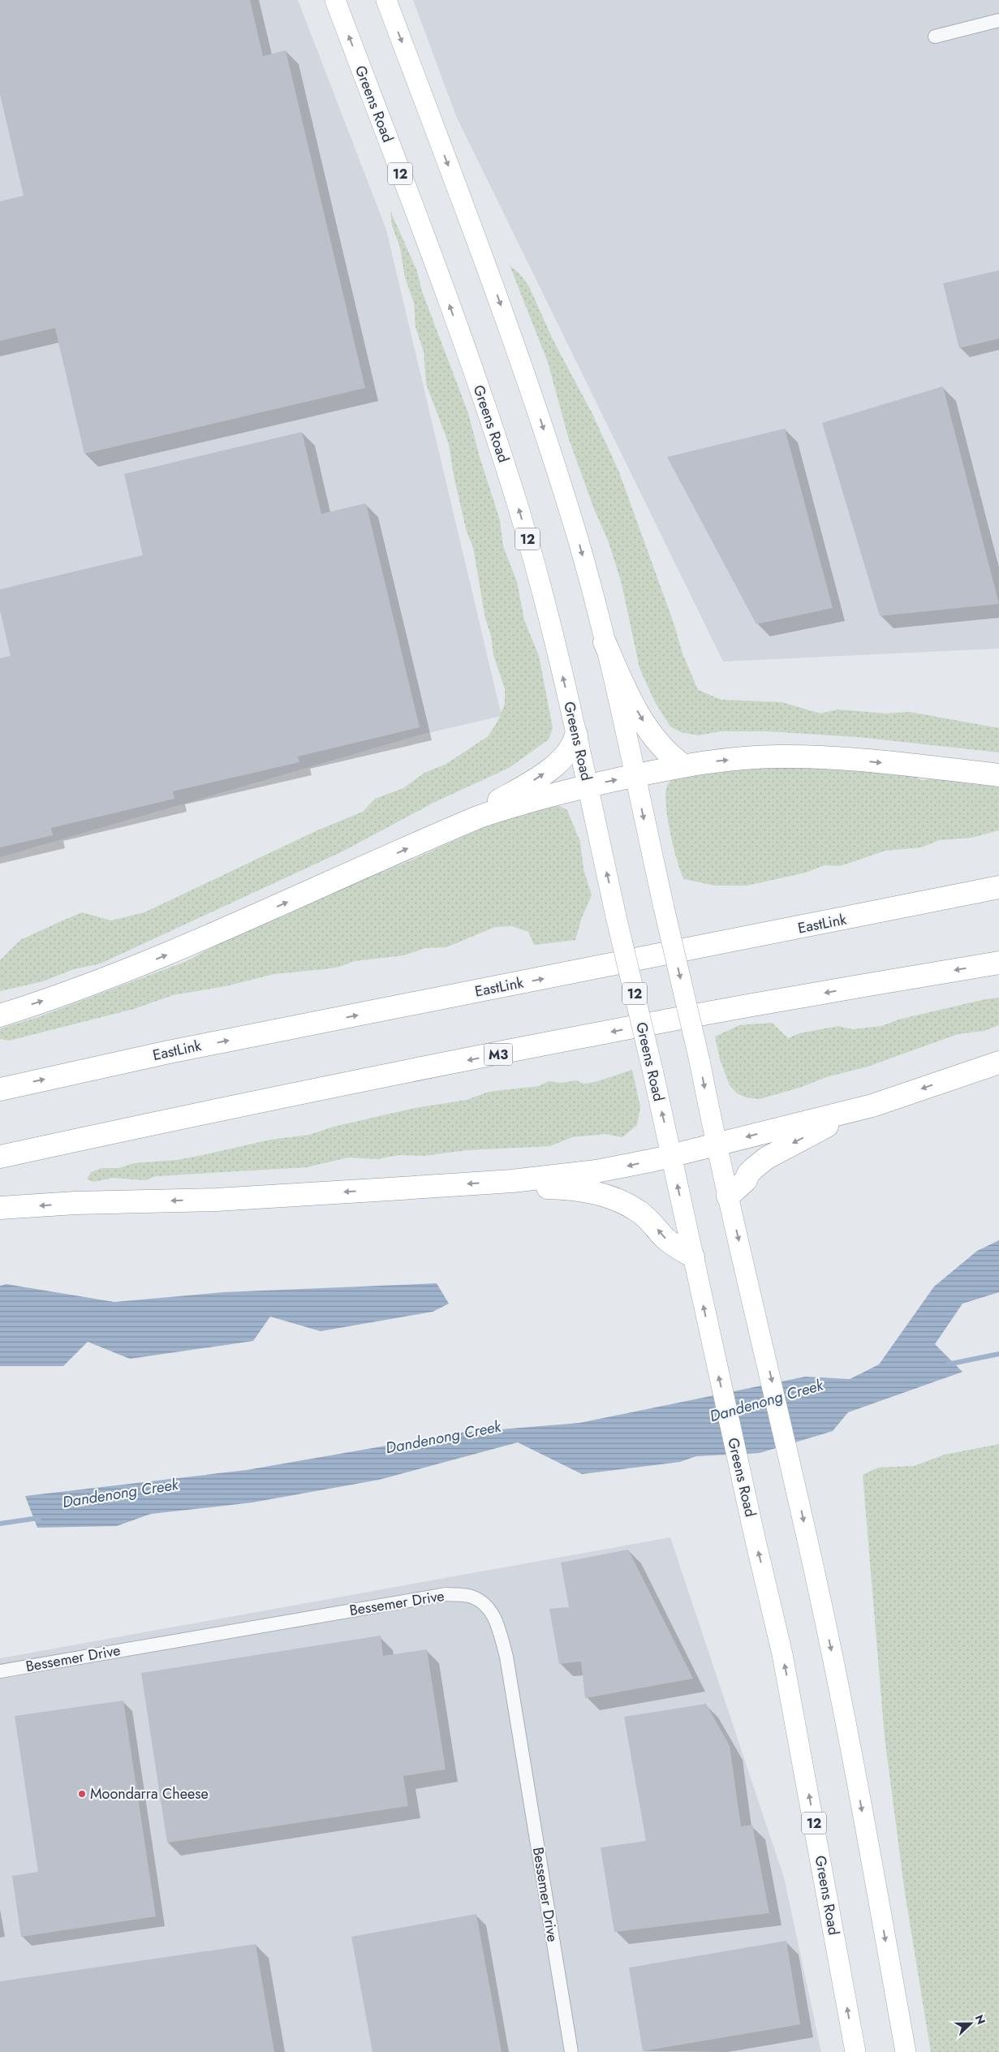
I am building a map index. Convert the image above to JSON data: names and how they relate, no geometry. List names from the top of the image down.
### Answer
{
  "streets": {
    "highway": ["EastLink", "M3"],
    "main road": ["Greens Road", "12"],
    "street": ["Bessemer Drive"]
  },
  "water": ["Dandenong Creek"],
  "places": ["Moondarra Cheese"],
  "north": "right"
}
